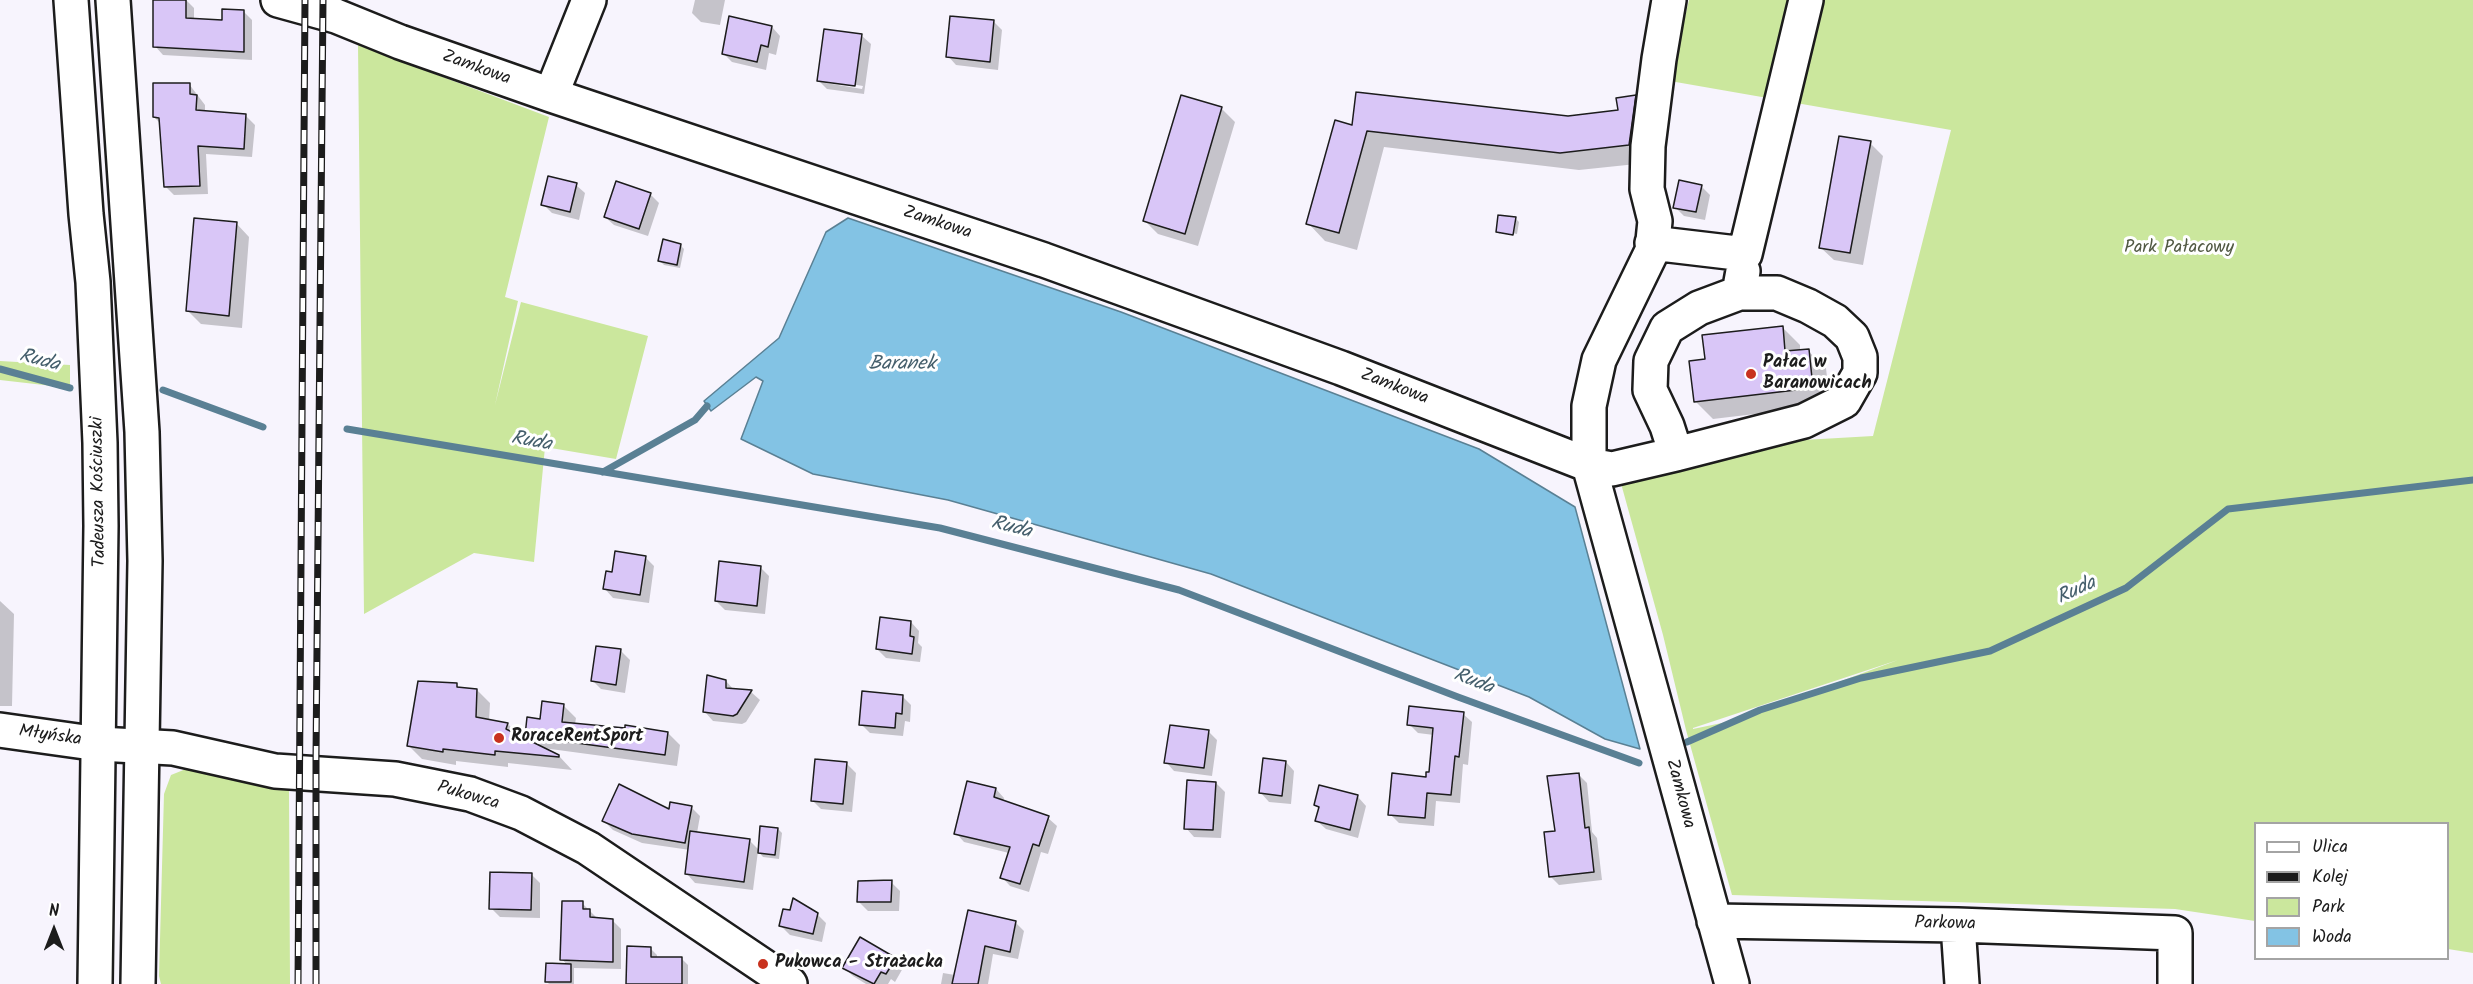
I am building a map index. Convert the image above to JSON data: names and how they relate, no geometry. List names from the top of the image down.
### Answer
{
  "streets": {
    "street": [
      "Zamkowa",
      "Tadeusza Kościuszki",
      "Młyńska",
      "Pukowca",
      "Parkowa"
    ]
  },
  "crossings": [
    ["Zamkowa", "Parkowa"],
    ["Tadeusza Kościuszki", "Młyńska"],
    ["Tadeusza Kościuszki", "Pukowca"],
    ["Młyńska", "Pukowca"]
  ],
  "water": ["Ruda", "Baranek"],
  "parks": ["Park Pałacowy"],
  "places": ["Pałac w Baranowicach", "RoraceRentSport", "Pukowca - Strażacka"],
  "legend": [
    "Ulica",
    "Kolej",
    "Park",
    "Woda"
  ],
  "north": "top"
}
